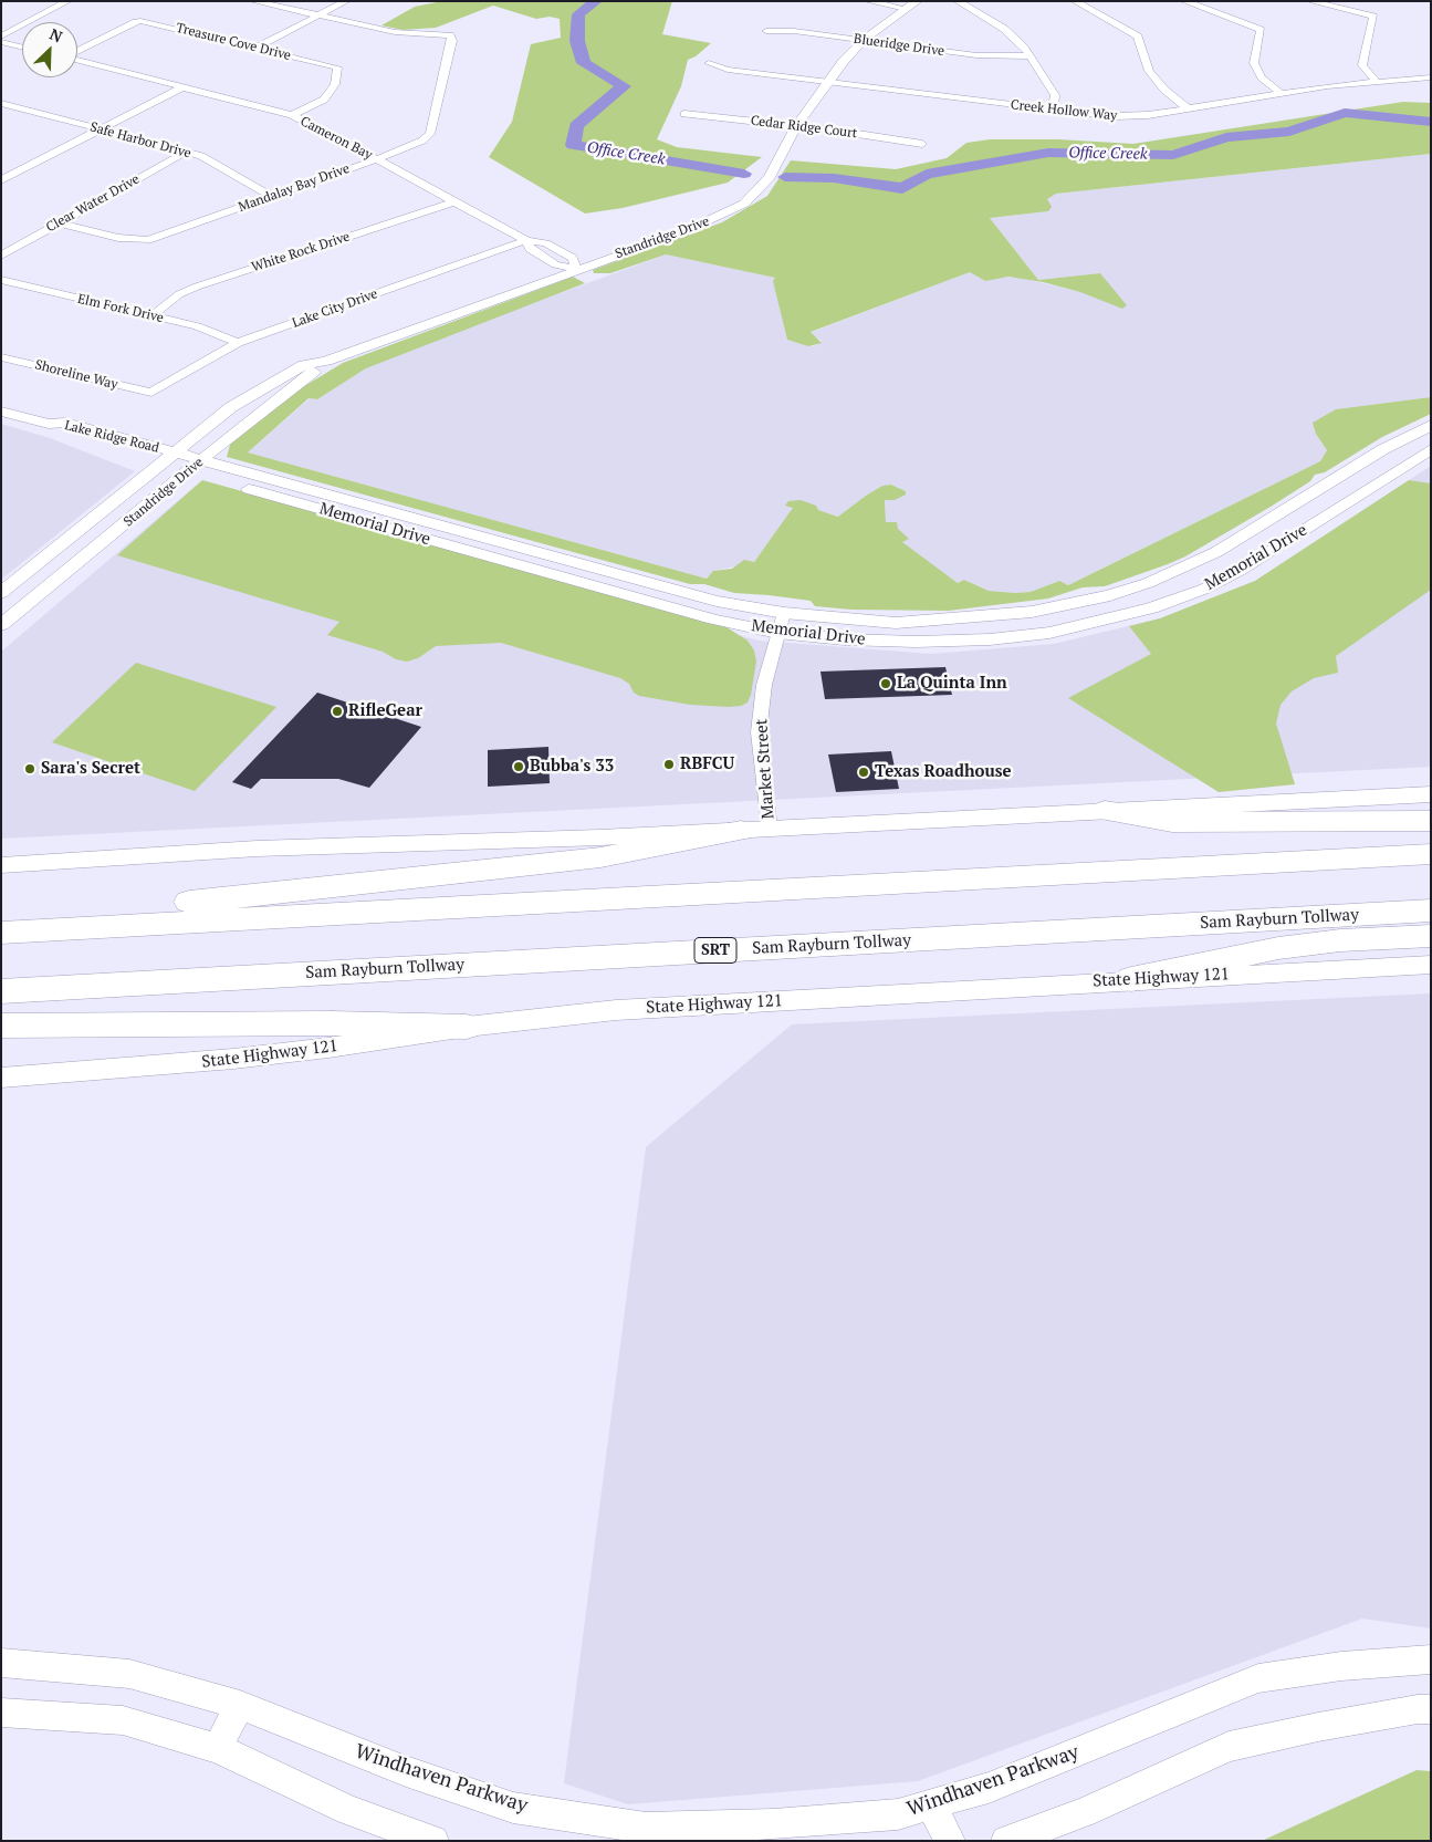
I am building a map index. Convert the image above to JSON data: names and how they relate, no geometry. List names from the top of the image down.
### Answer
{
  "streets": {
    "highway": ["Sam Rayburn Tollway", "SRT"],
    "main road": ["State Highway 121"],
    "street": [
      "Treasure Cove Drive",
      "Blueridge Drive",
      "Creek Hollow Way",
      "Cedar Ridge Court",
      "Cameron Bay",
      "Safe Harbor Drive",
      "Mandalay Bay Drive",
      "Clear Water Drive",
      "Standridge Drive",
      "White Rock Drive",
      "Elm Fork Drive",
      "Lake City Drive",
      "Shoreline Way",
      "Lake Ridge Road",
      "Memorial Drive",
      "Market Street",
      "Windhaven Parkway"
    ]
  },
  "crossings": [
    ["Treasure Cove Drive", "Cameron Bay"],
    ["Blueridge Drive", "Standridge Drive"],
    ["Creek Hollow Way", "Standridge Drive"],
    ["Cedar Ridge Court", "Standridge Drive"],
    ["Cameron Bay", "Mandalay Bay Drive"],
    ["Cameron Bay", "Standridge Drive"],
    ["Cameron Bay", "White Rock Drive"],
    ["Cameron Bay", "Lake City Drive"],
    ["Safe Harbor Drive", "Mandalay Bay Drive"],
    ["Safe Harbor Drive", "Clear Water Drive"],
    ["Mandalay Bay Drive", "Clear Water Drive"],
    ["Standridge Drive", "Lake Ridge Road"],
    ["Standridge Drive", "Memorial Drive"],
    ["White Rock Drive", "Elm Fork Drive"],
    ["Elm Fork Drive", "Lake City Drive"],
    ["Lake City Drive", "Shoreline Way"],
    ["Lake Ridge Road", "Memorial Drive"],
    ["Memorial Drive", "Market Street"]
  ],
  "water": ["Office Creek"],
  "places": [
    "La Quinta Inn",
    "RifleGear",
    "RBFCU",
    "Bubba's 33",
    "Sara's Secret",
    "Texas Roadhouse"
  ],
  "north": "top right"
}
